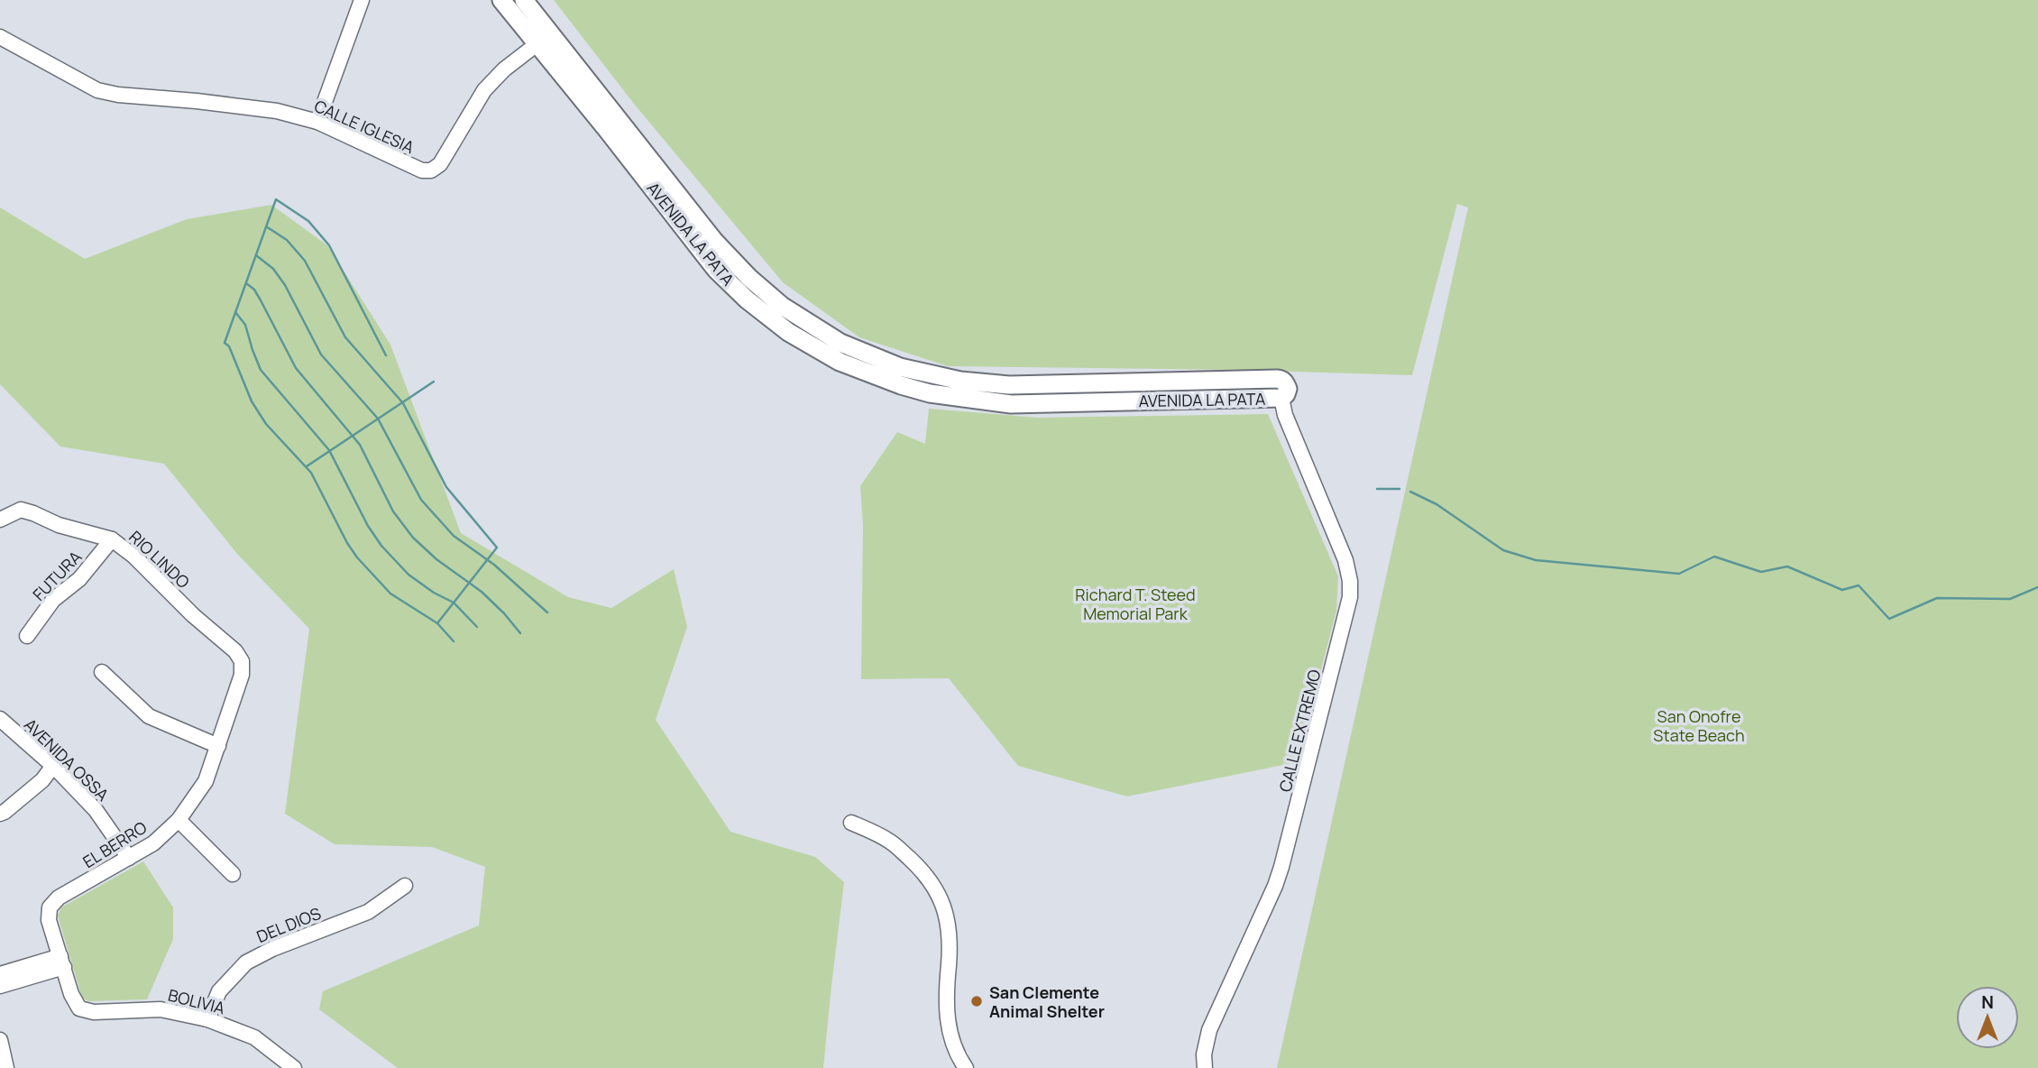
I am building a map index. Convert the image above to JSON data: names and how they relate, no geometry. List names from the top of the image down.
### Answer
{
  "streets": {
    "main road": ["AVENIDA LA PATA"],
    "street": [
      "CALLE IGLESIA",
      "RIO LINDO",
      "FUTURA",
      "CALLE EXTREMO",
      "AVENIDA OSSA",
      "EL BERRO",
      "DEL DIOS",
      "BOLIVIA"
    ]
  },
  "crossings": [
    ["CALLE IGLESIA", "AVENIDA LA PATA"],
    ["AVENIDA LA PATA", "CALLE EXTREMO"],
    ["RIO LINDO", "FUTURA"],
    ["RIO LINDO", "EL BERRO"],
    ["AVENIDA OSSA", "EL BERRO"],
    ["EL BERRO", "BOLIVIA"],
    ["DEL DIOS", "BOLIVIA"]
  ],
  "parks": ["Richard T. Steed Memorial Park", "San Onofre State Beach"],
  "places": ["San Clemente Animal Shelter"],
  "north": "top"
}
